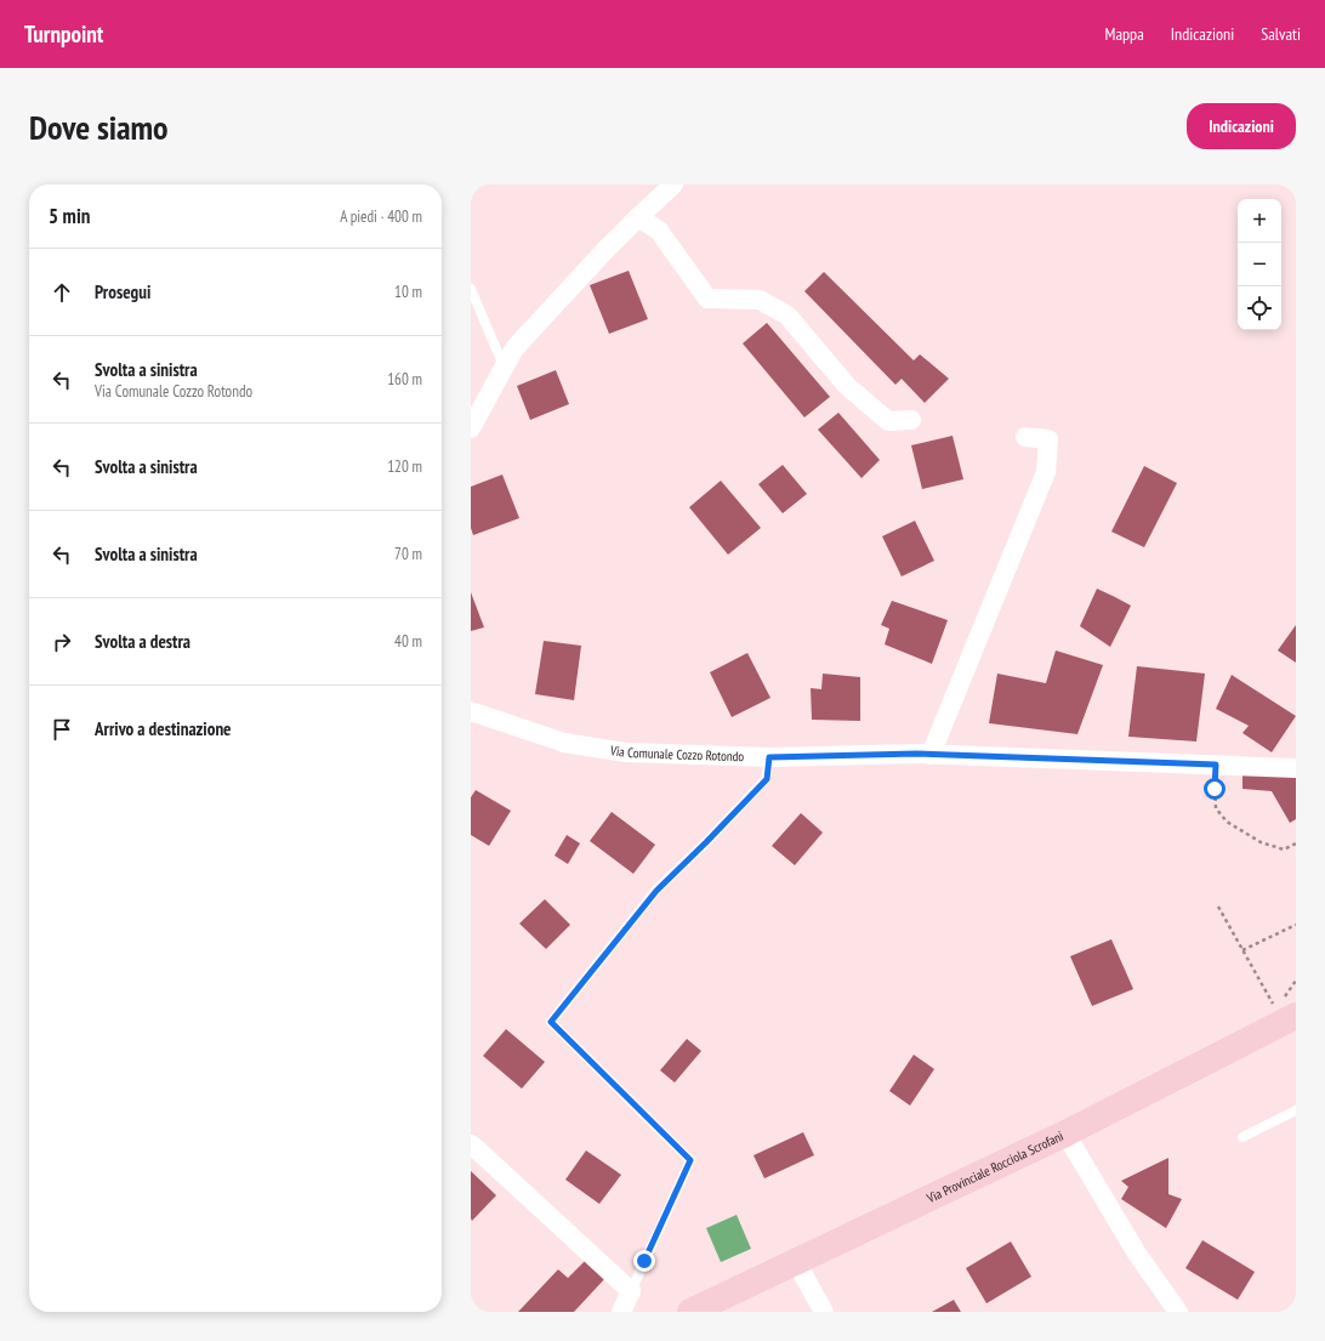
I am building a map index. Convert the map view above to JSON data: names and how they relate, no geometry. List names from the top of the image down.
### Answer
{
  "streets": {
    "street": ["Via Comunale Cozzo Rotondo", "Via Provinciale Rocciola Scrofani"]
  },
  "page": {
    "header": "Turnpoint",
    "nav": ["Mappa", "Indicazioni", "Salvati"],
    "buttons": "Indicazioni",
    "title": "Dove siamo",
    "heading": ["5 min", "A piedi · 400 m"],
    "map_buttons": ["+", "−"],
    "list": [
      ["Prosegui", "10 m"],
      ["Svolta a sinistra", "Via Comunale Cozzo Rotondo", "160 m"],
      ["Svolta a sinistra", "120 m"],
      ["Svolta a sinistra", "70 m"],
      ["Svolta a destra", "40 m"],
      "Arrivo a destinazione"
    ]
  }
}
